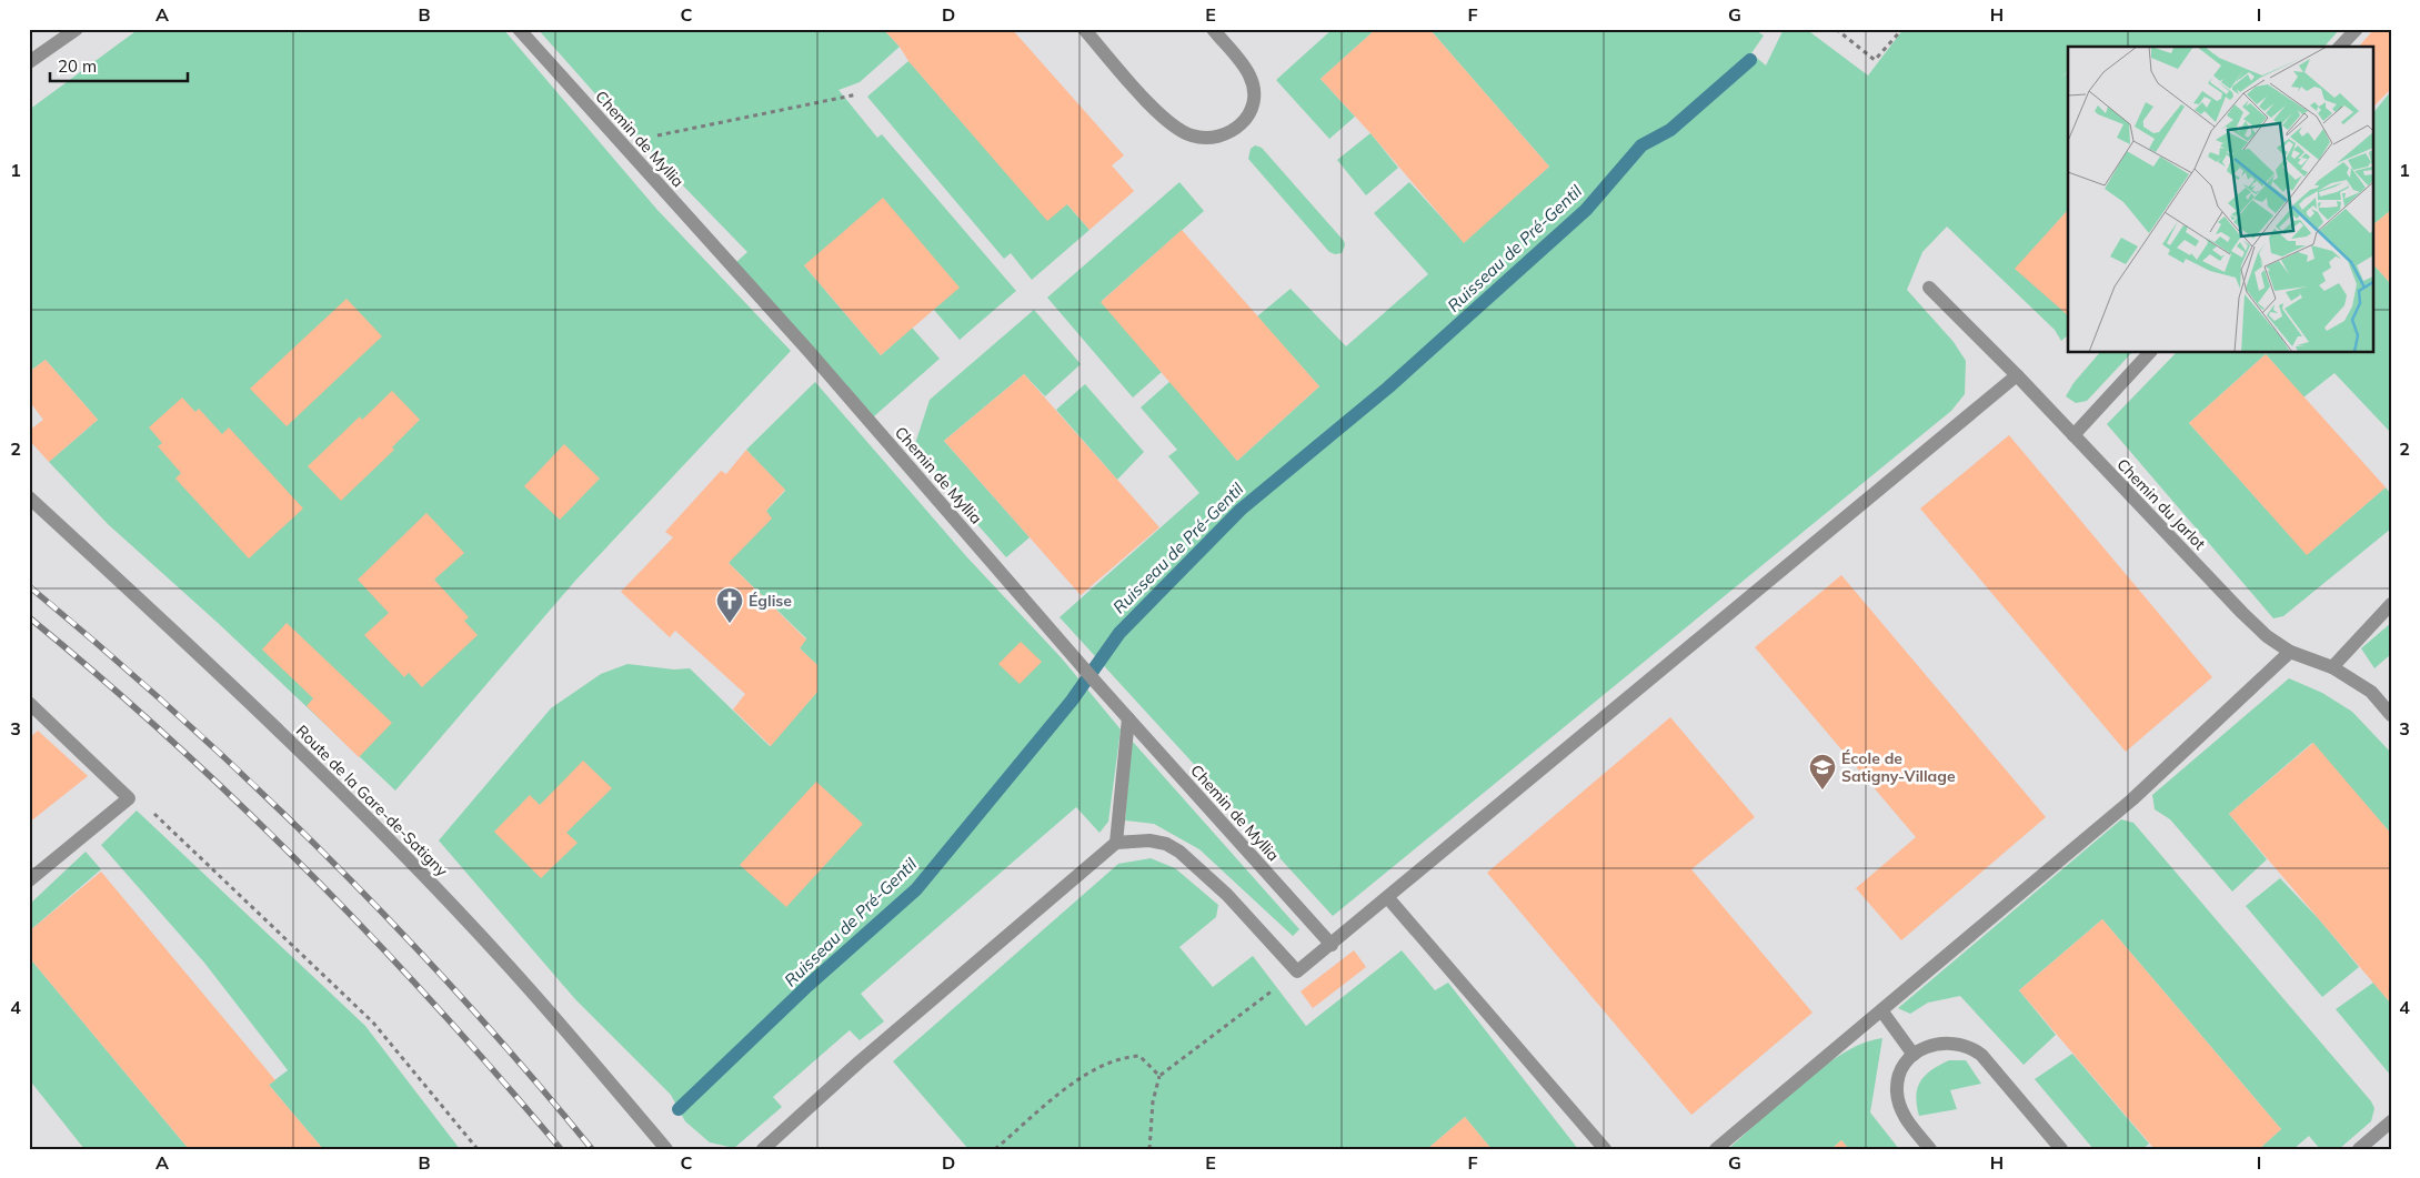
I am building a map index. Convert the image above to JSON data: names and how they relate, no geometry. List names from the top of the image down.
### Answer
{
  "streets": {
    "street": ["Chemin de Myllia", "Chemin du Jarlot", "Route de la Gare-de-Satigny"]
  },
  "water": ["Ruisseau de Pré-Gentil"],
  "places": {
    "church": ["Église"],
    "school or university": ["École de Satigny-Village"]
  },
  "scale_bar": "20 m",
  "grid": {
    "columns": [
      "A",
      "B",
      "C",
      "D",
      "E",
      "F",
      "G",
      "H",
      "I"
    ],
    "rows": [
      "1",
      "2",
      "3",
      "4"
    ]
  }
}
